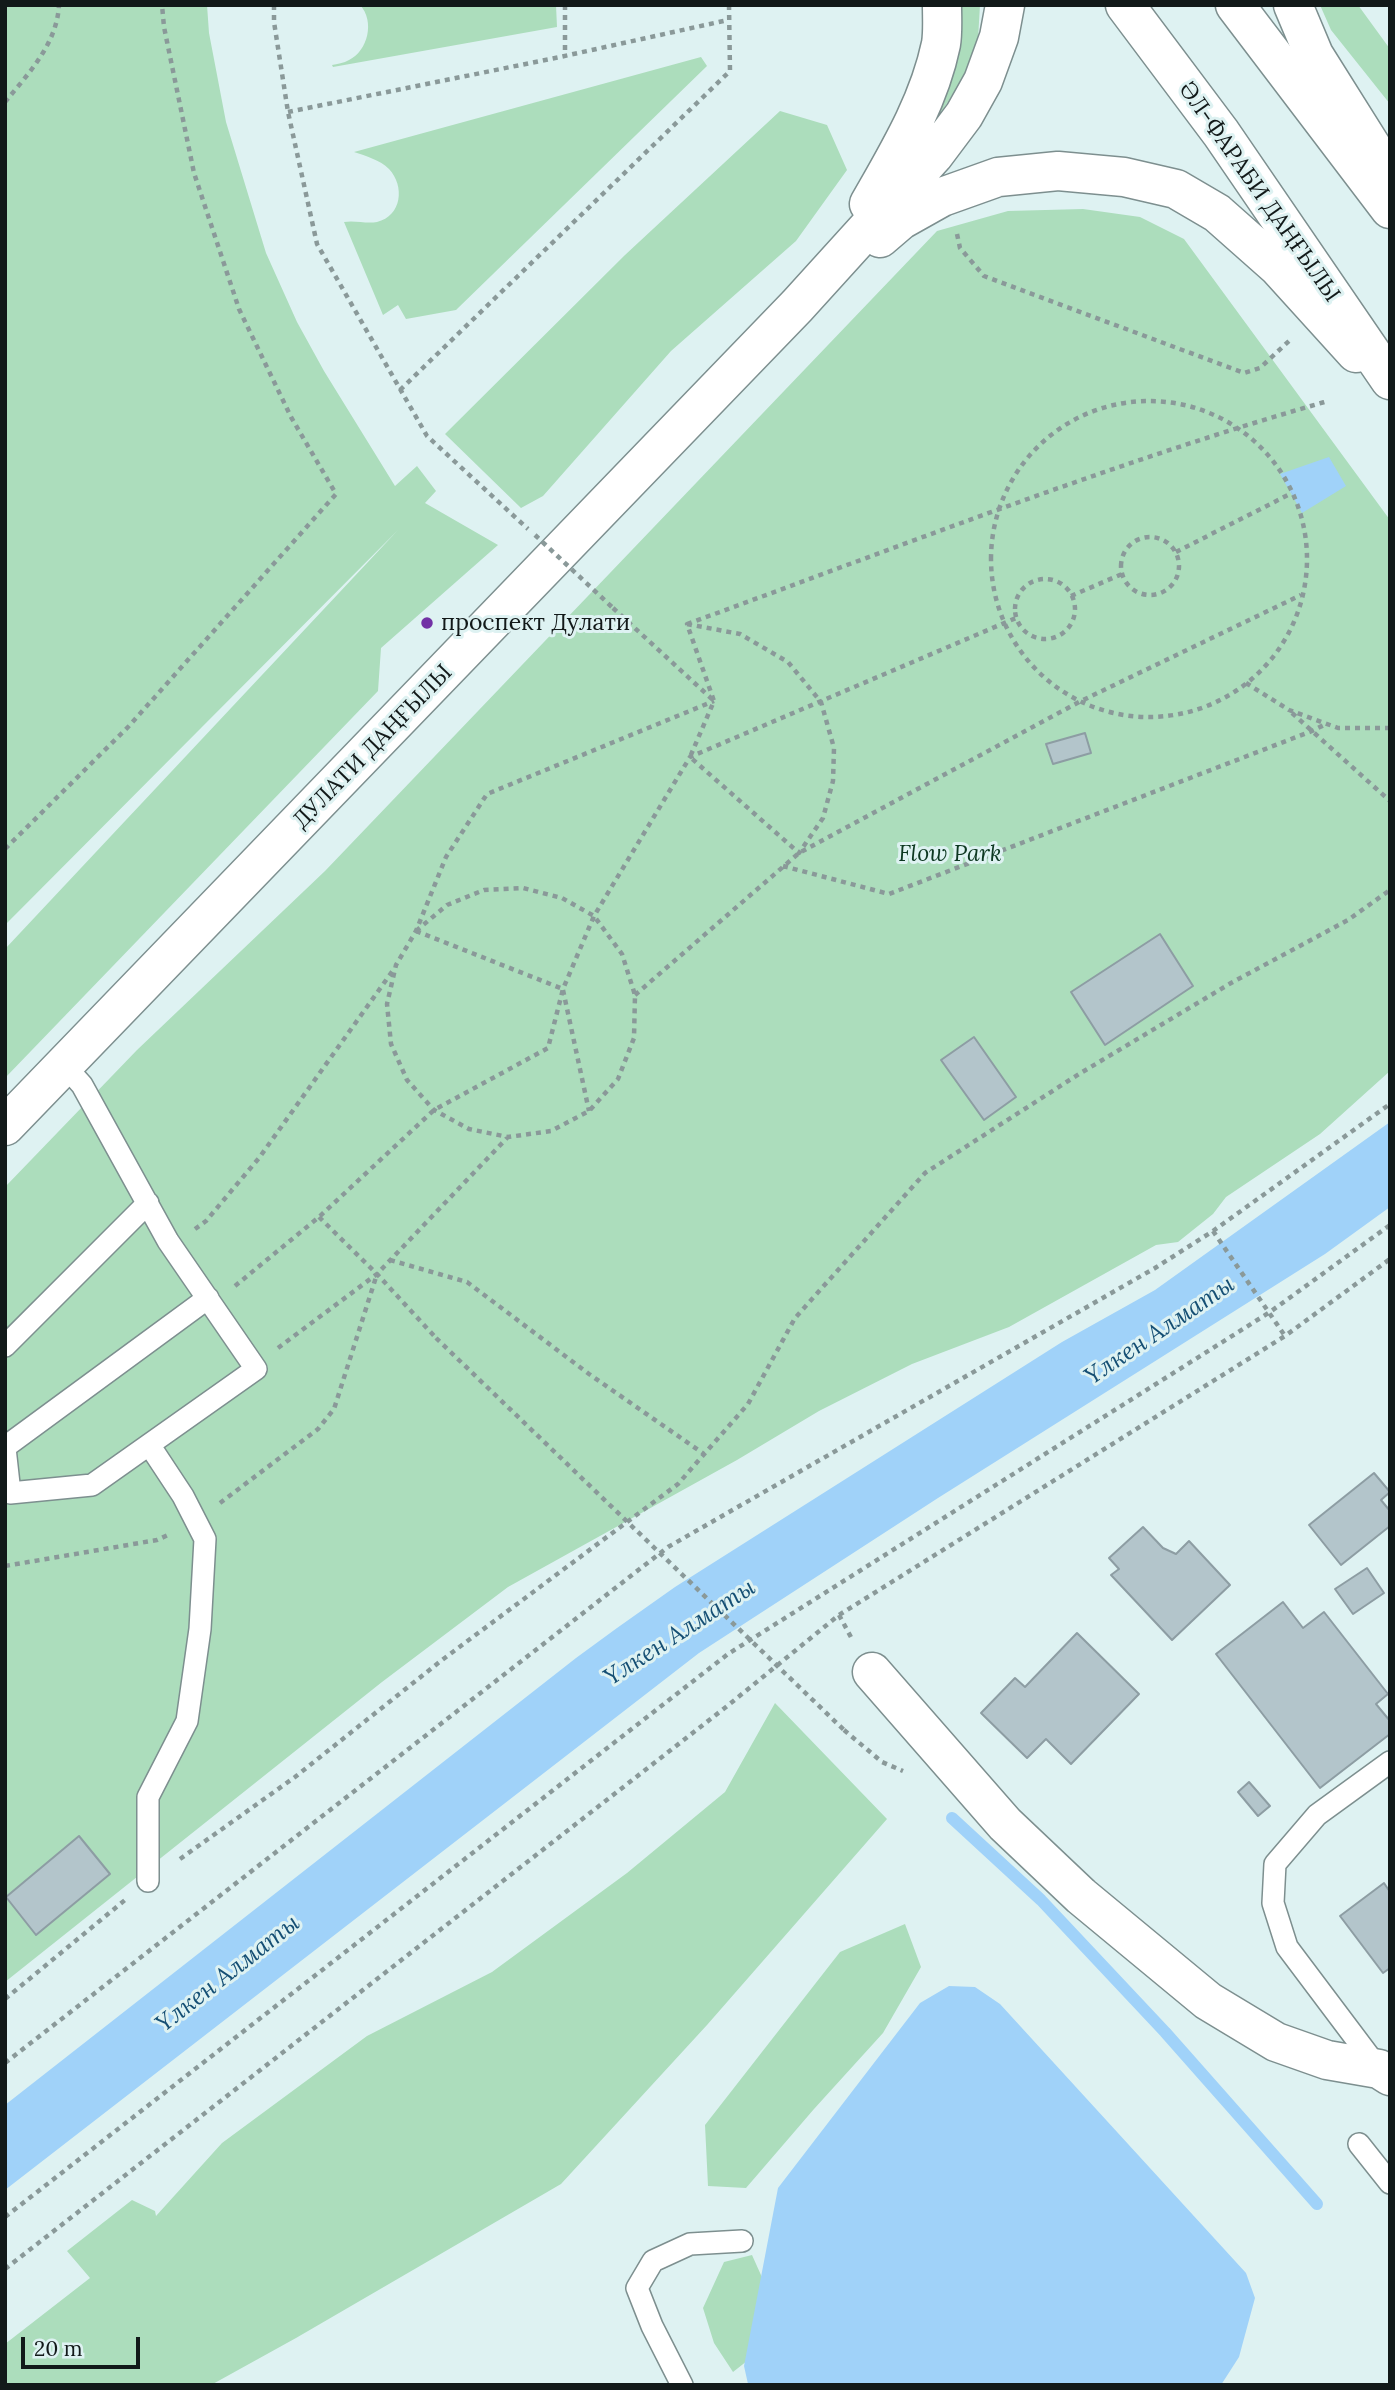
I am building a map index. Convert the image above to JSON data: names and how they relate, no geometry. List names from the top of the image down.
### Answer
{
  "streets": {
    "main road": ["ӘЛ-ФАРАБИ ДАҢҒЫЛЫ", "ДУЛАТИ ДАҢҒЫЛЫ"]
  },
  "water": ["Үлкен Алматы"],
  "parks": ["Flow Park"],
  "places": ["проспект Дулати"],
  "scale_bar": "20 m"
}
